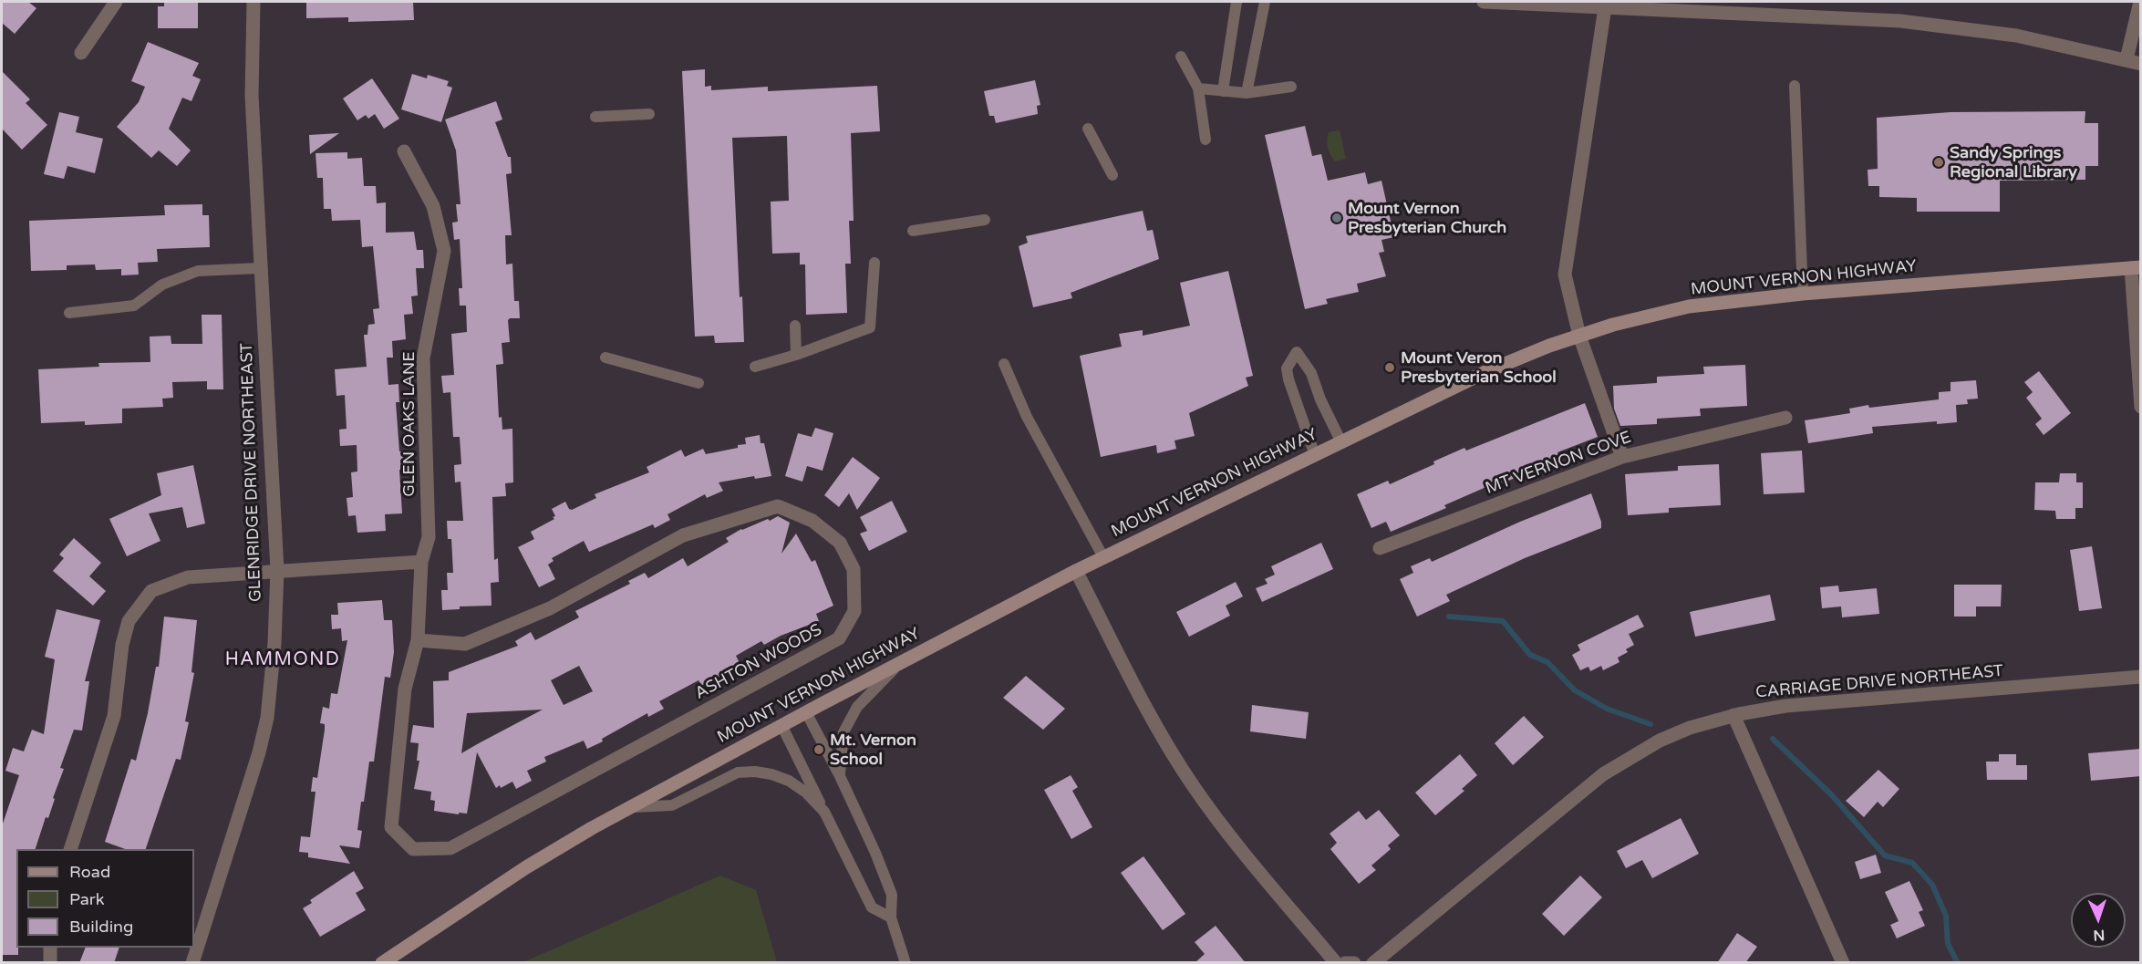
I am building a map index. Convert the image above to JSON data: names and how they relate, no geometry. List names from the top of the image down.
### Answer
{
  "streets": {
    "main road": ["MOUNT VERNON HIGHWAY"],
    "street": [
      "GLEN OAKS LANE",
      "MT VERNON COVE",
      "GLENRIDGE DRIVE NORTHEAST",
      "ASHTON WOODS",
      "CARRIAGE DRIVE NORTHEAST"
    ]
  },
  "crossings": [
    ["GLEN OAKS LANE", "ASHTON WOODS"]
  ],
  "districts": ["HAMMOND"],
  "places": [
    "Sandy Springs Regional Library",
    "Mount Vernon Presbyterian Church",
    "Mount Veron Presbyterian School",
    "Mt. Vernon School"
  ],
  "legend": ["Road", "Park", "Building"],
  "north": "bottom"
}
